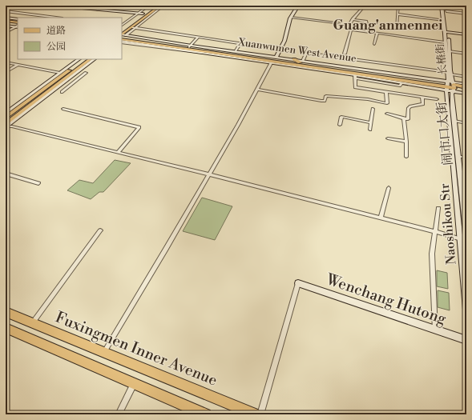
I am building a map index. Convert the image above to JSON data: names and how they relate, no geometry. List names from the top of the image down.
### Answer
{
  "streets": {
    "highway": ["Xuanwumen West Avenue", "Fuxingmen Inner Avenue"],
    "street": [
      "长椿街",
      "闹市口大街",
      "Naoshikou Str",
      "Wenchang Hutong"
    ]
  },
  "crossings": [
    ["Xuanwumen West Avenue", "长椿街"],
    ["Xuanwumen West Avenue", "闹市口大街"],
    ["长椿街", "闹市口大街"],
    ["闹市口大街", "Naoshikou Str"]
  ],
  "districts": ["Guang'anmennei"],
  "legend": ["道路", "公园"]
}
